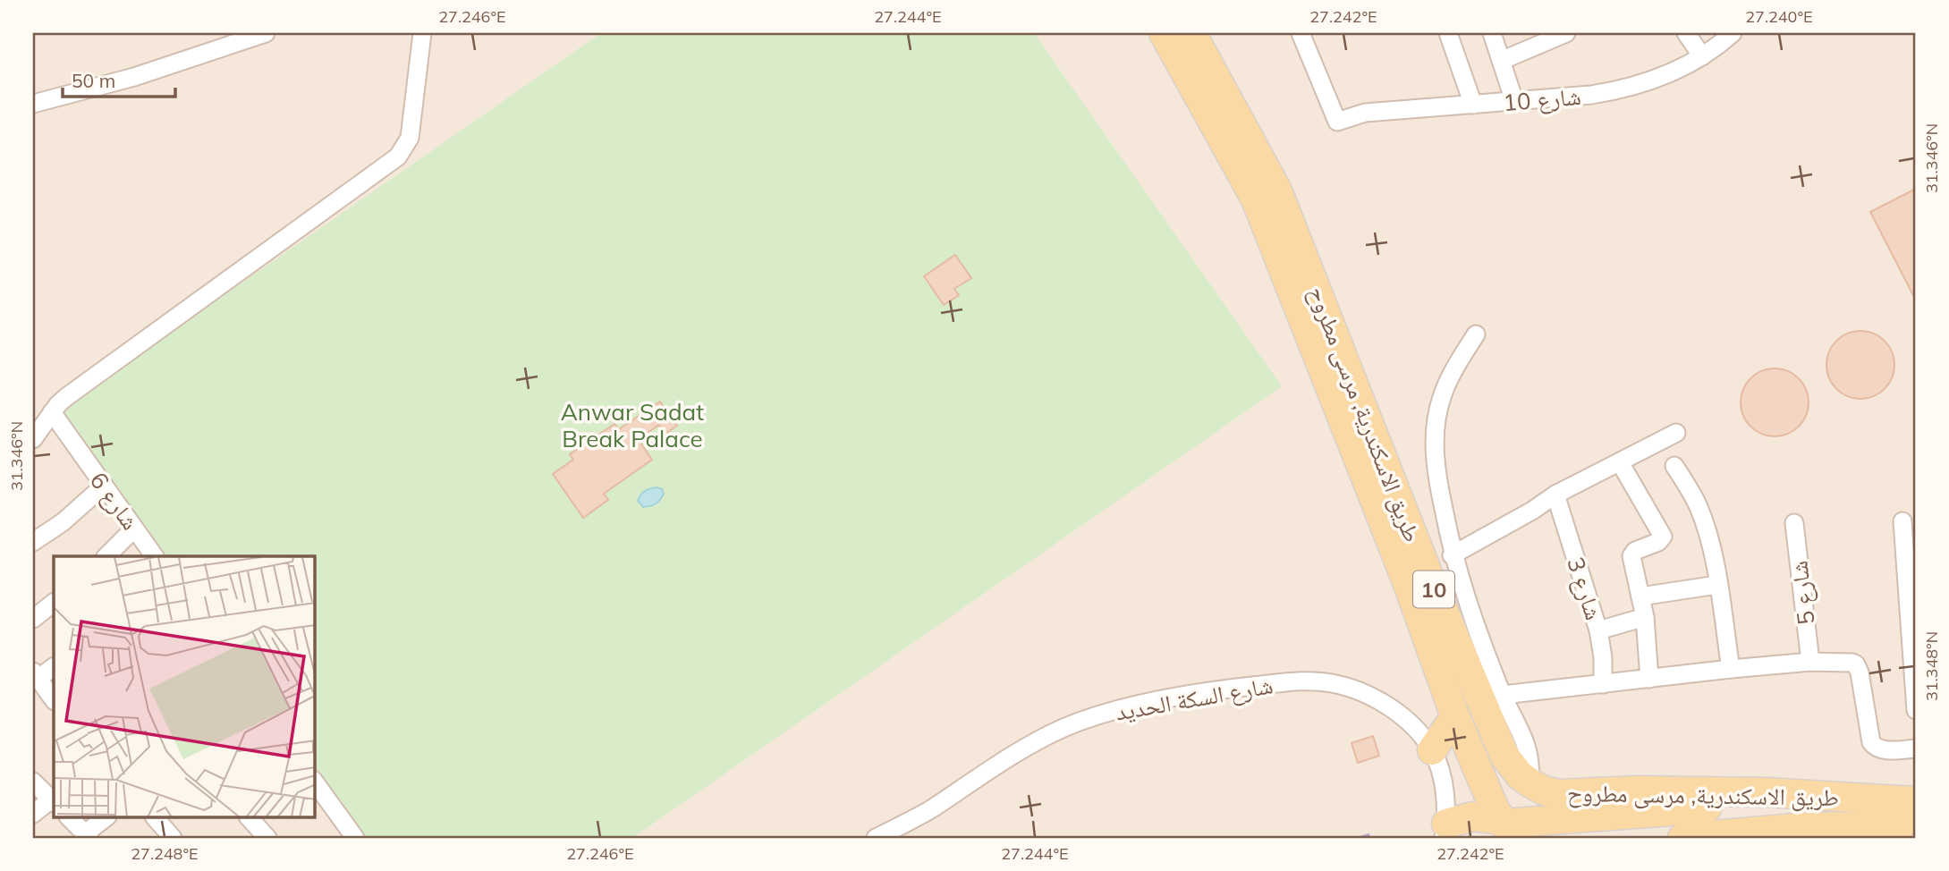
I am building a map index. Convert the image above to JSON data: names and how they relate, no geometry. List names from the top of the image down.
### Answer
{
  "streets": {
    "main road": ["طريق الاسكندرية, مرسى مطروح", "10"],
    "street": [
      "شارع 10",
      "شارع 6",
      "شارع 3",
      "شارع 5",
      "شارع السكة الحديد"
    ]
  },
  "parks": ["Anwar Sadat Break Palace"],
  "scale_bar": "50 m",
  "coordinates": [
    "27.246°E",
    "27.244°E",
    "27.242°E",
    "27.240°E",
    "31.346°N",
    "31.348°N",
    "27.248°E"
  ]
}
